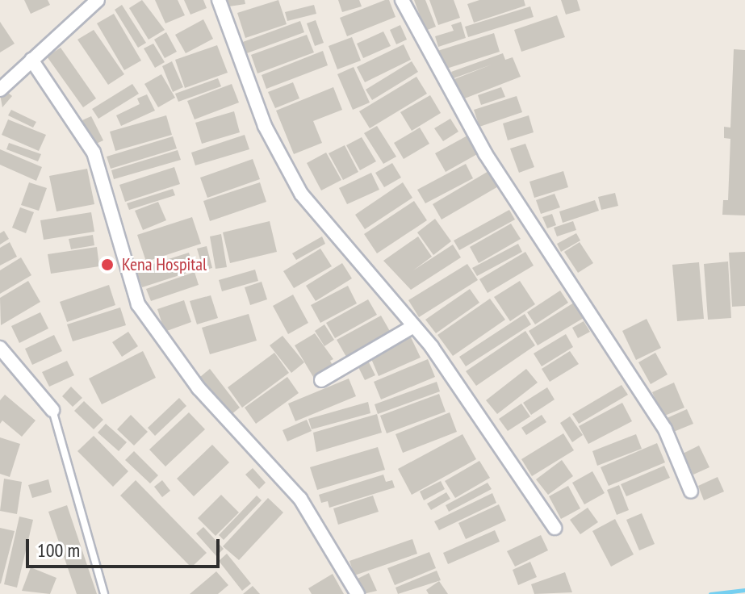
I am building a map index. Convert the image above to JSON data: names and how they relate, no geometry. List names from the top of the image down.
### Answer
{
  "places": ["Kena Hospital"],
  "scale_bar": "100 m"
}
